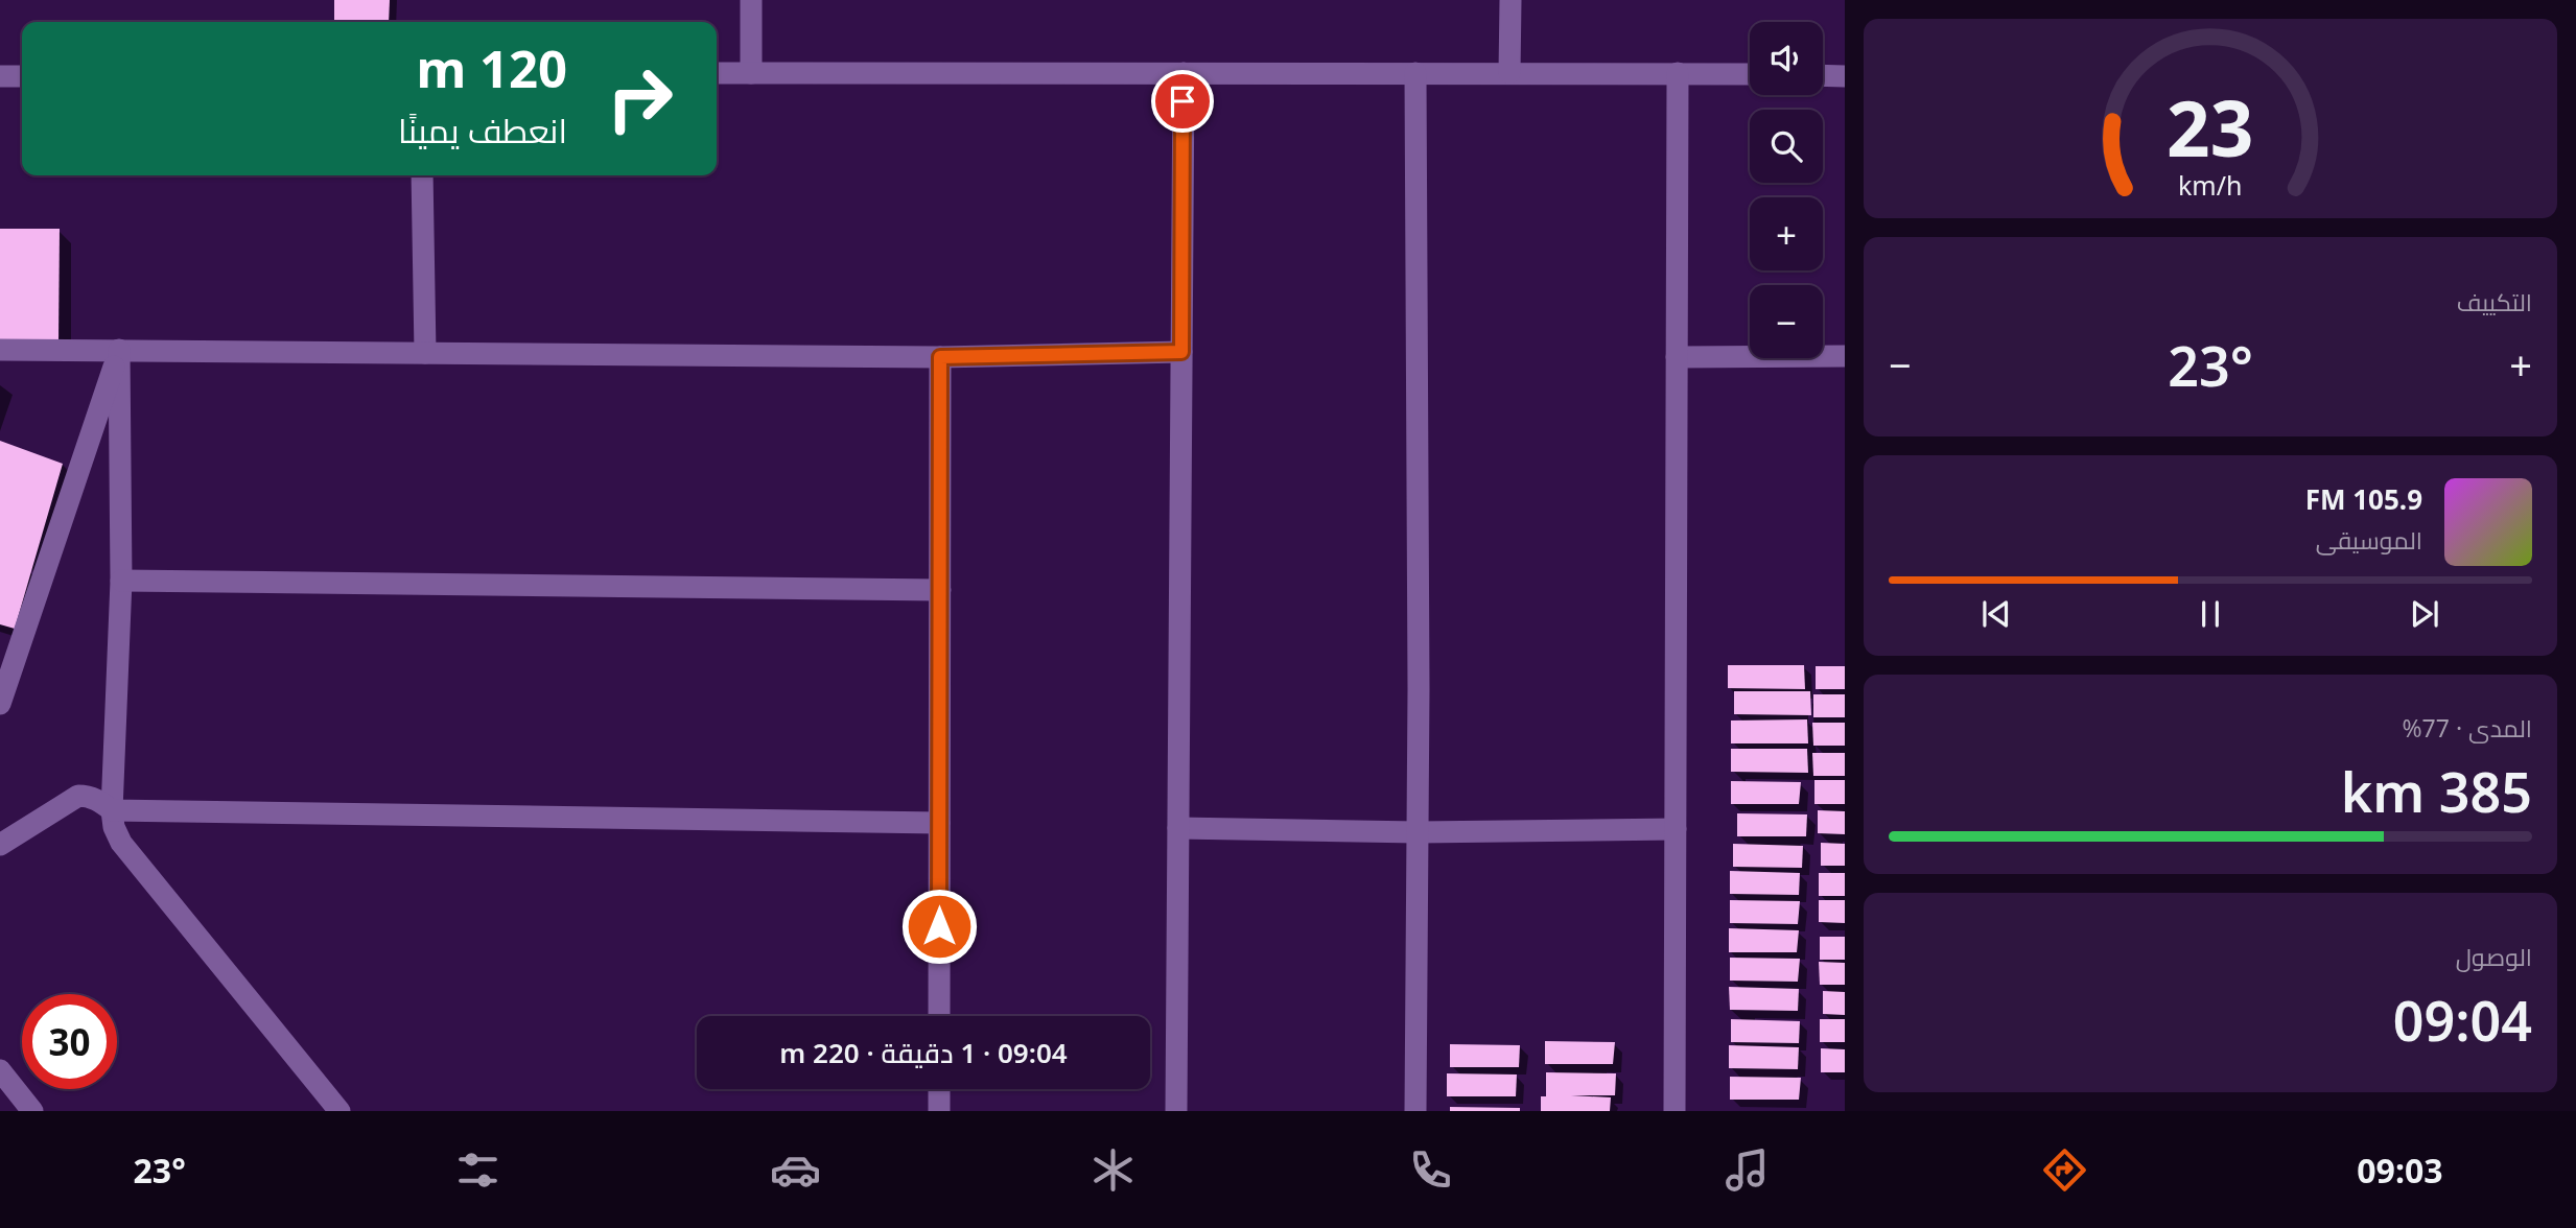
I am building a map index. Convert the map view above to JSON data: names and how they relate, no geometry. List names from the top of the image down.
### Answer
{
  "page": {
    "map_buttons": ["+", "−"],
    "turn": ["120 m", "انعطف يمينًا"],
    "tile": [
      "التكييف",
      ["المدى · 77%", "385 km"],
      ["الوصول", "09:04"]
    ],
    "heat": ["−", "23°", "+"],
    "song": ["105.9 FM", "الموسيقى"],
    "limit": "30",
    "trip": "09:04 · 1 دقيقة · 220 m",
    "tabs": ["09:03", "23°"],
    "gauge": ["23", "km/h"]
  }
}
